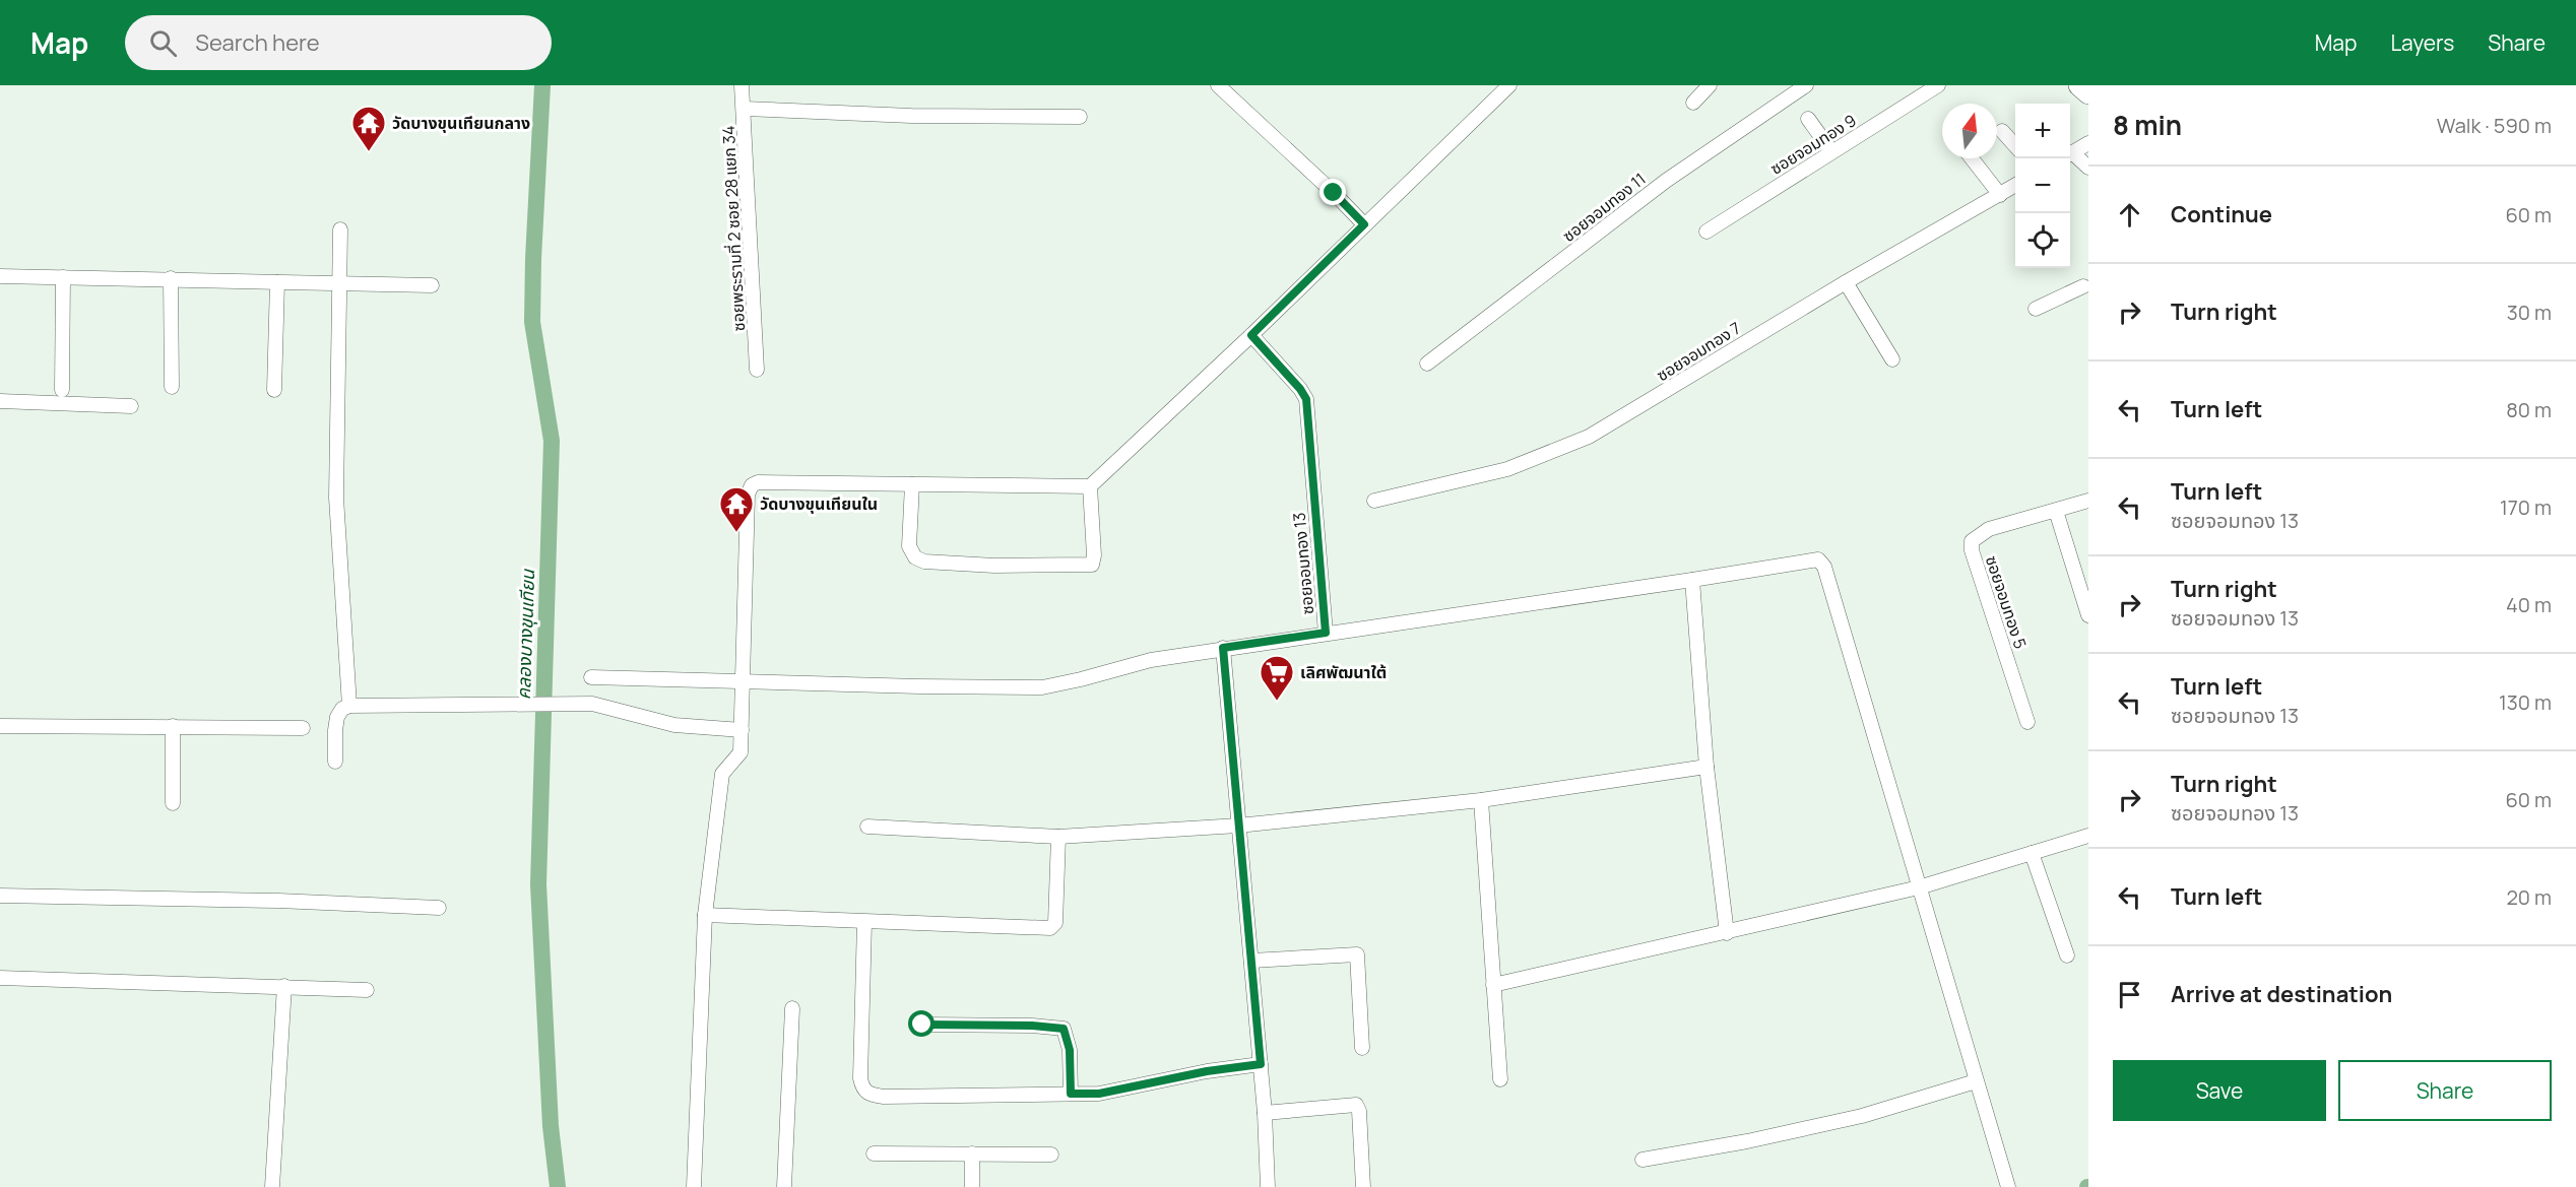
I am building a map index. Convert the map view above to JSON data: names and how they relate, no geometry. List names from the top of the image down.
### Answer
{
  "streets": {
    "street": [
      "ซอยจอมทอง 9",
      "ซอยจอมทอง 11",
      "ซอยพระรามที่ 2 ซอย 28 แยก 34",
      "ซอยจอมทอง 7",
      "ซอยจอมทอง 13",
      "ซอยจอมทอง 5"
    ]
  },
  "water": ["คลองบางขุนเทียน"],
  "places": {
    "temple": ["วัดบางขุนเทียนกลาง", "วัดบางขุนเทียนใน"],
    "supermarket": ["เลิศพัฒนาใต้"]
  },
  "north": "top",
  "page": {
    "header": "Map",
    "search": "Search here",
    "nav": ["Map", "Layers", "Share"],
    "heading": ["8 min", "Walk · 590 m"],
    "map_buttons": ["+", "−"],
    "list": [
      ["Continue", "60 m"],
      ["Turn right", "30 m"],
      ["Turn left", "80 m"],
      ["Turn left", "ซอยจอมทอง 13", "170 m"],
      ["Turn right", "ซอยจอมทอง 13", "40 m"],
      ["Turn left", "ซอยจอมทอง 13", "130 m"],
      ["Turn right", "ซอยจอมทอง 13", "60 m"],
      ["Turn left", "20 m"],
      "Arrive at destination"
    ],
    "buttons": ["Save", "Share"]
  }
}
